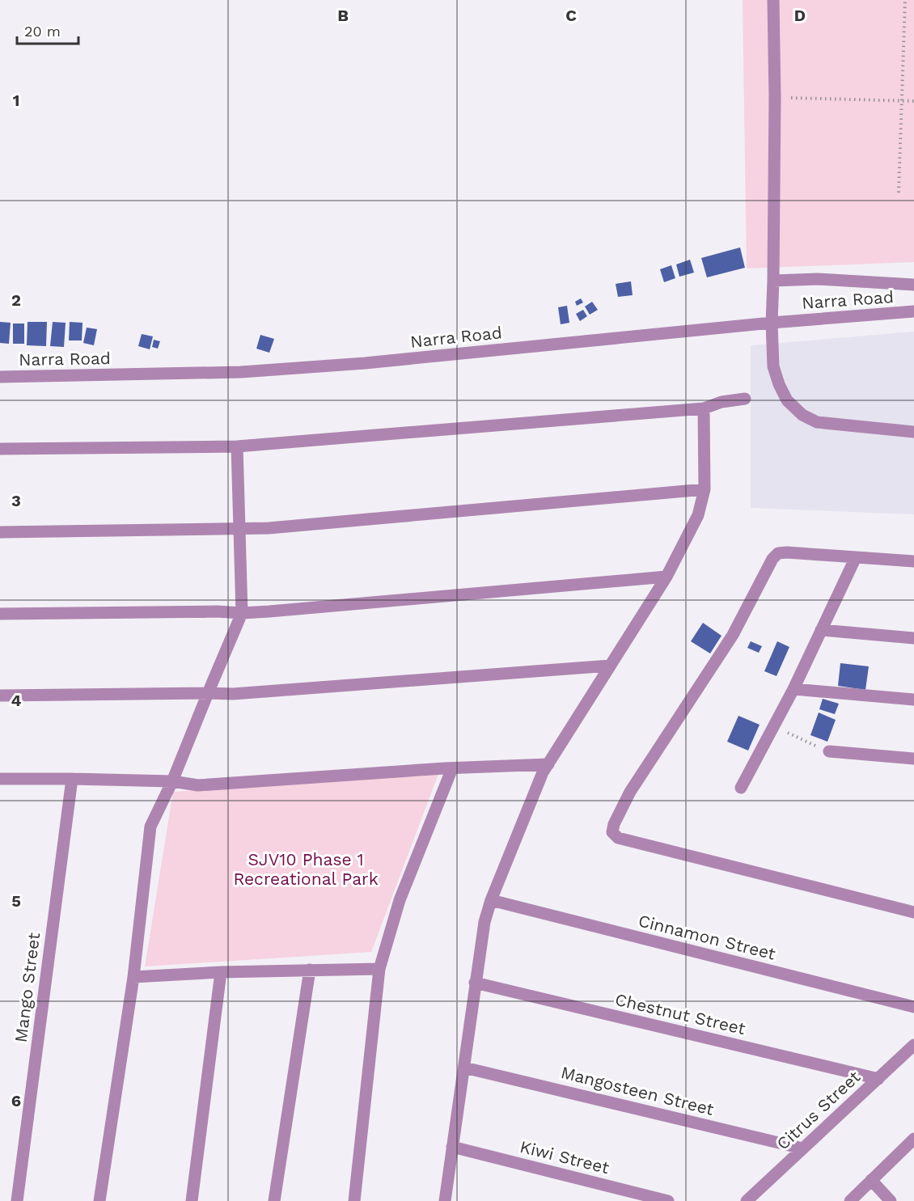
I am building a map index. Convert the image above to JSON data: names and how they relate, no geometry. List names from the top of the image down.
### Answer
{
  "streets": {
    "street": [
      "Narra Road",
      "Cinnamon Street",
      "Mango Street",
      "Chestnut Street",
      "Mangosteen Street",
      "Citrus Street",
      "Kiwi Street"
    ]
  },
  "crossings": [
    ["Chestnut Street", "Citrus Street"],
    ["Mangosteen Street", "Citrus Street"]
  ],
  "parks": ["SJV10 Phase 1 Recreational Park"],
  "scale_bar": "20 m",
  "grid": {
    "columns": ["B", "C", "D"],
    "rows": [
      "1",
      "2",
      "3",
      "4",
      "5",
      "6"
    ]
  }
}
